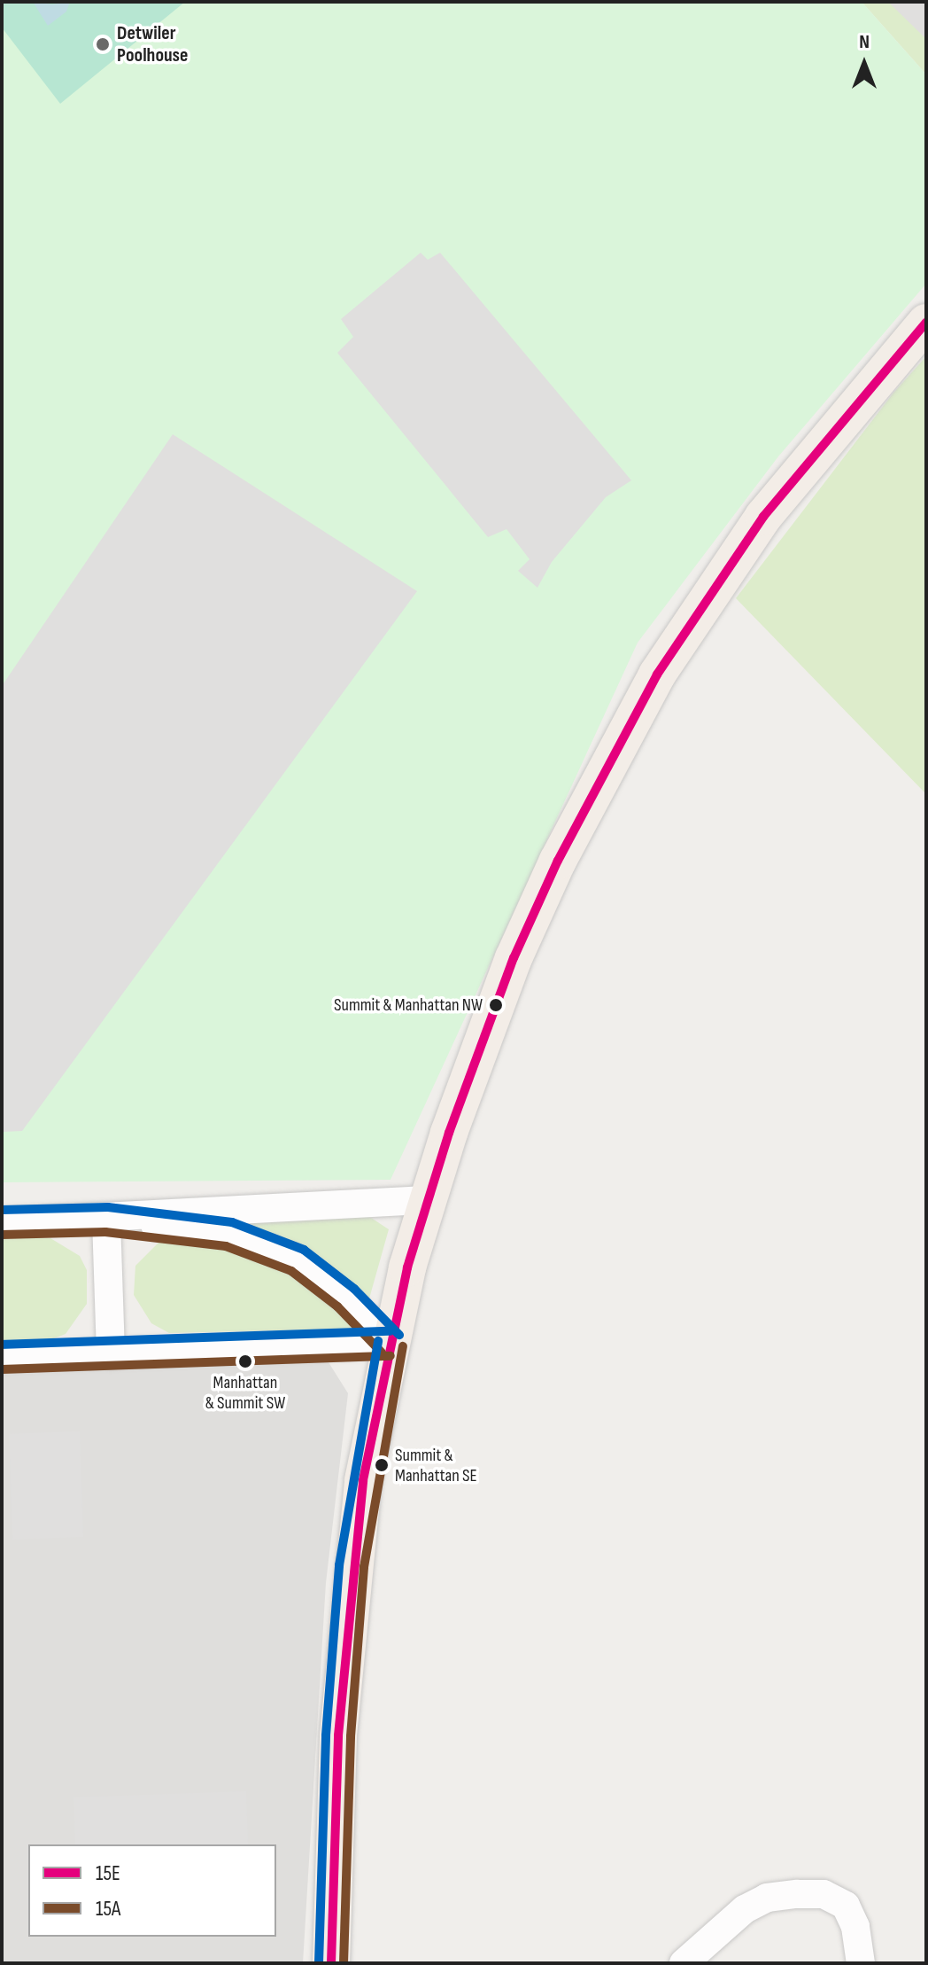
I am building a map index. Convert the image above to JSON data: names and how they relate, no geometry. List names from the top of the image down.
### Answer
{
  "places": [
    "Detwiler Poolhouse",
    "Summit & Manhattan NW",
    "Manhattan & Summit SW",
    "Summit & Manhattan SE"
  ],
  "lines": ["transit line 15E", "transit line 15A"],
  "legend": ["15E", "15A"],
  "north": "top"
}
